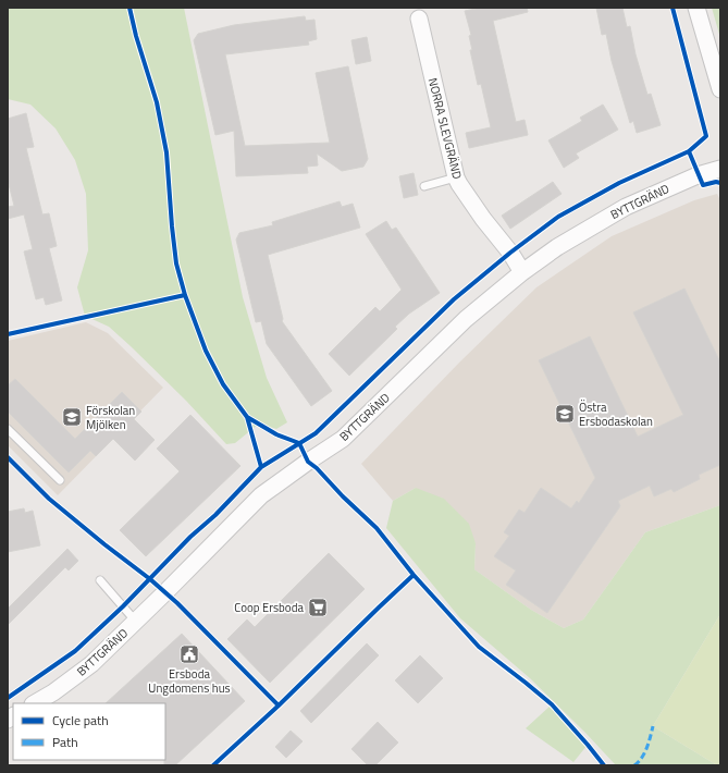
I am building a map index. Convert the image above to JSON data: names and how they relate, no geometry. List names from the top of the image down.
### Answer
{
  "streets": {
    "street": ["NORRA SLEVGRÄND", "BYTTGRÄND"]
  },
  "crossings": [
    ["NORRA SLEVGRÄND", "BYTTGRÄND"]
  ],
  "places": {
    "school or university": ["Östra Ersbodaskolan", "Förskolan Mjölken"],
    "supermarket": ["Coop Ersboda"],
    "public building": ["Ersboda Ungdomens hus"]
  },
  "legend": ["Cycle path", "Path"]
}
